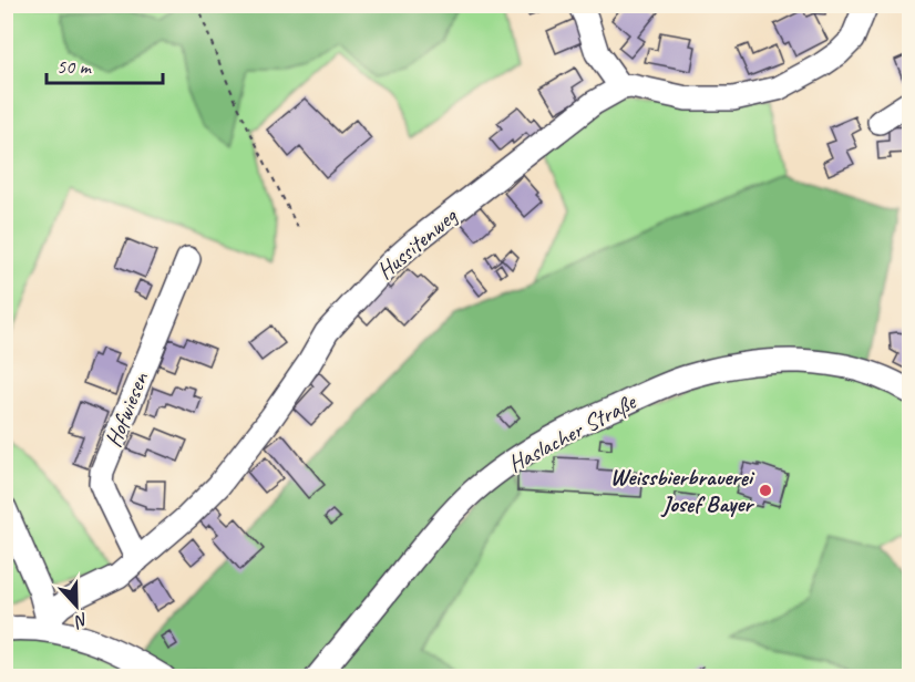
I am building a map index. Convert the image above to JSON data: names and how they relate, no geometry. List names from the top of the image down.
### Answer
{
  "streets": {
    "street": ["Hussitenweg", "Hofwiesen", "Haslacher Straße"]
  },
  "crossings": [
    ["Hussitenweg", "Hofwiesen"]
  ],
  "places": ["Weissbierbrauerei Josef Bayer"],
  "scale_bar": "50 m",
  "north": "bottom"
}
